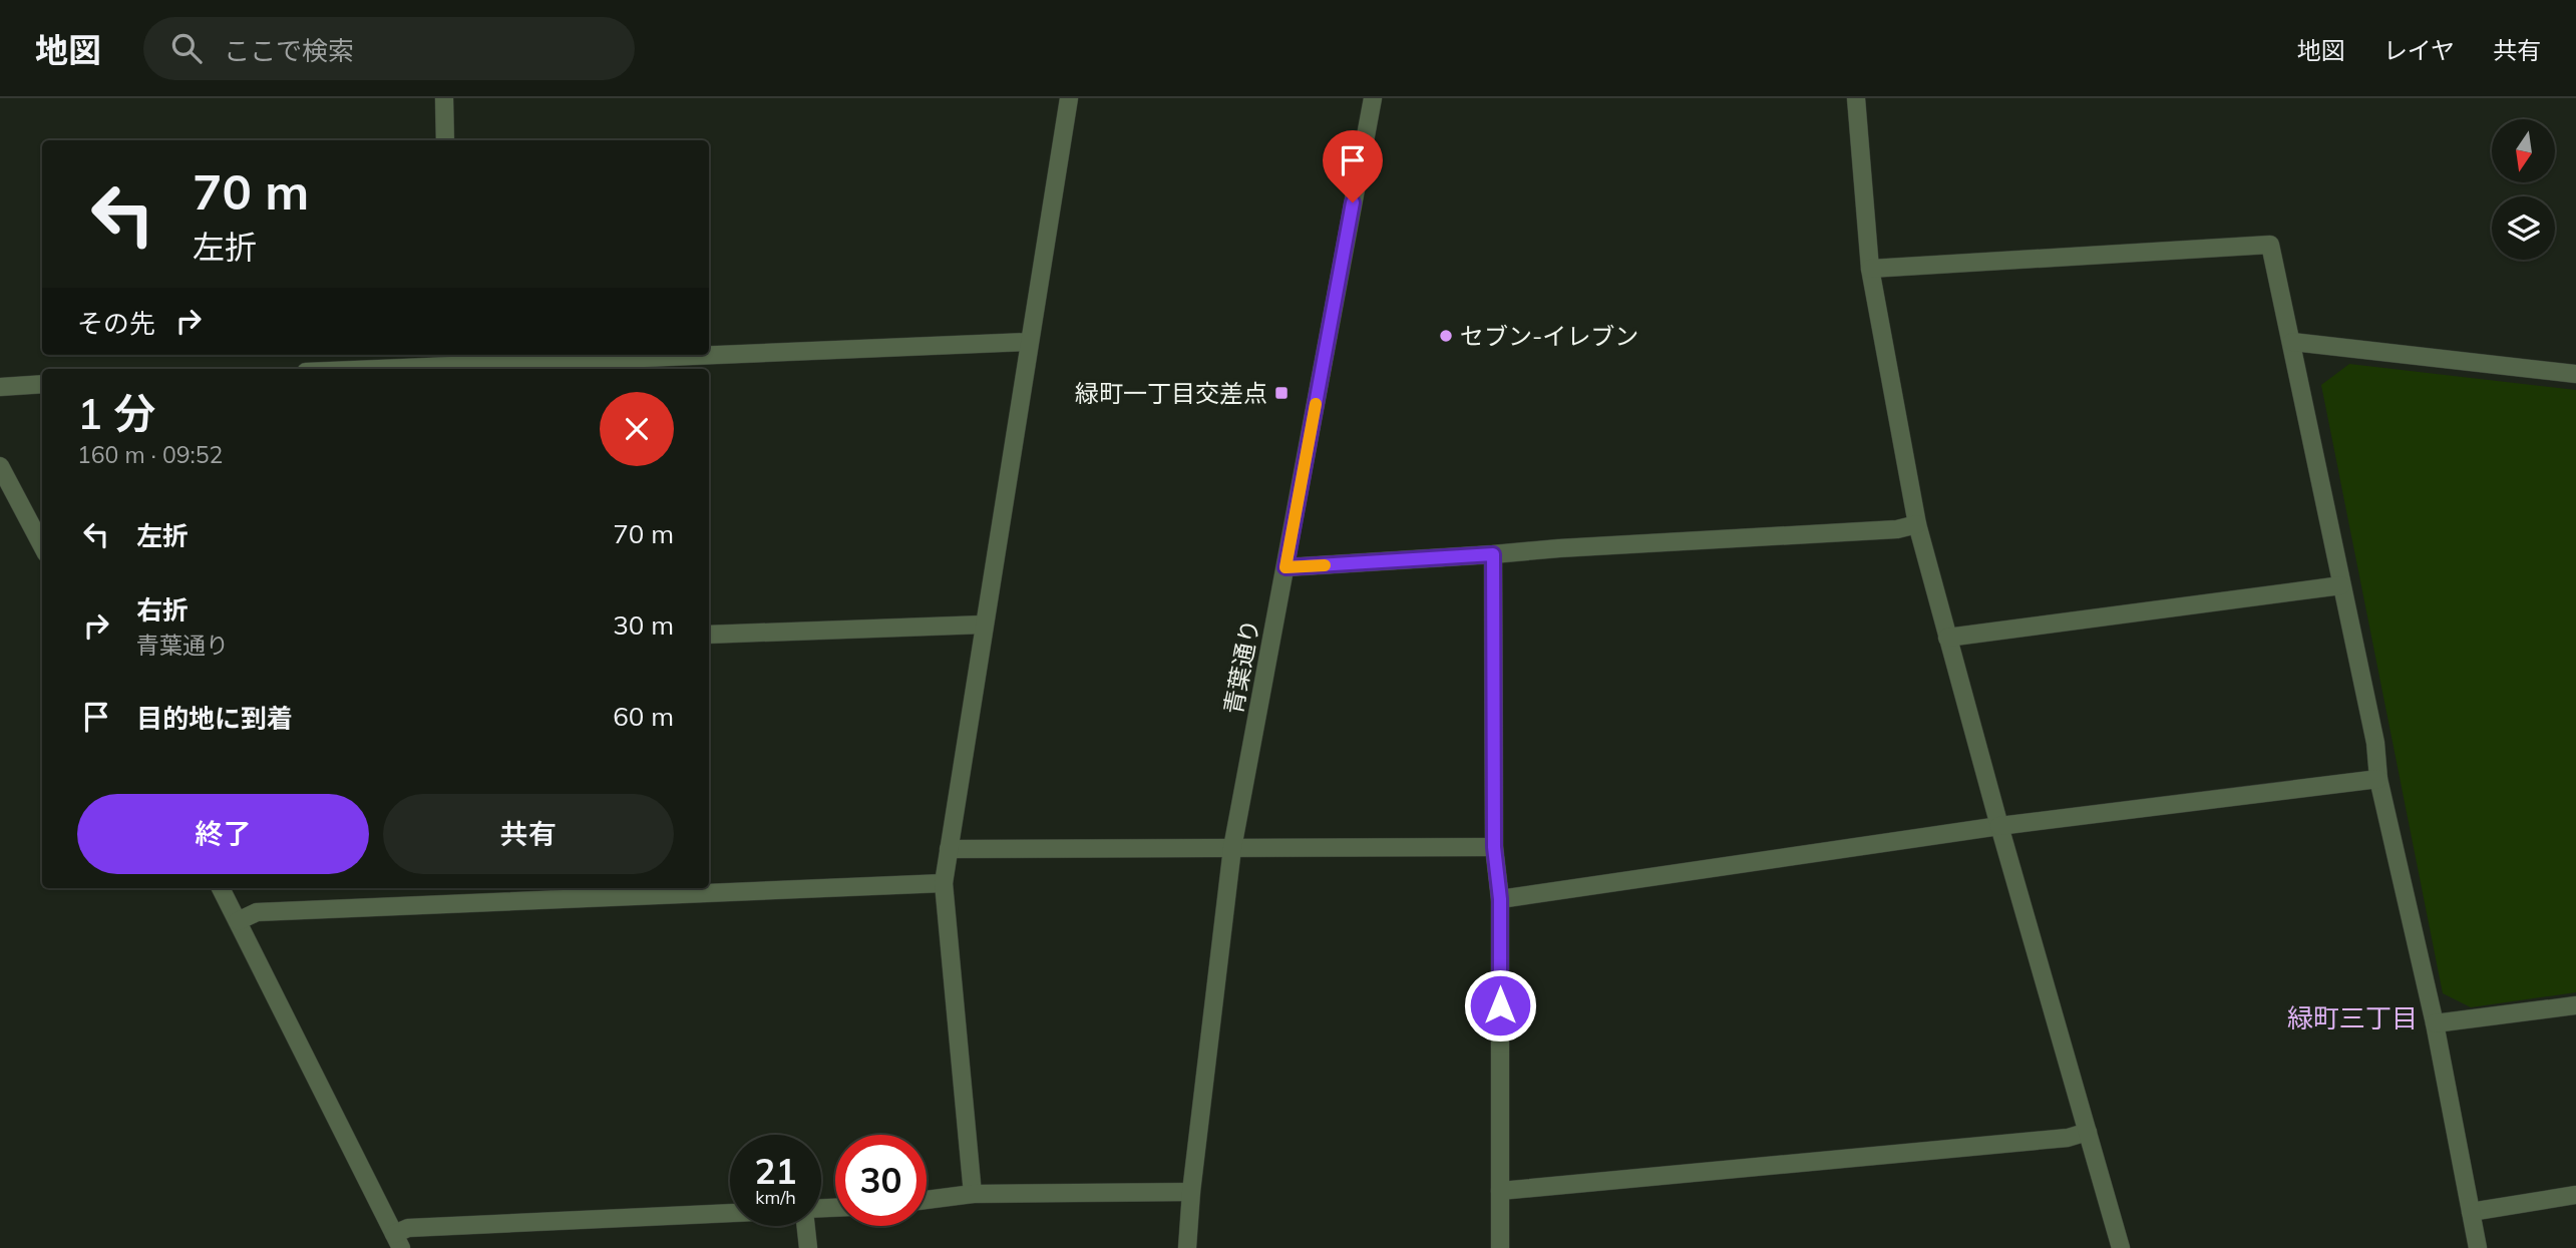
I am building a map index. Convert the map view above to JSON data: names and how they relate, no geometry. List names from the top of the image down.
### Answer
{
  "streets": {
    "street": ["青葉通り"]
  },
  "districts": ["緑町三丁目"],
  "places": {
    "other": ["セブン-イレブン"],
    "transit": ["緑町一丁目交差点"]
  },
  "north": "bottom",
  "page": {
    "header": "地図",
    "search": "ここで検索",
    "nav": ["地図", "レイヤ", "共有"],
    "turn": ["70 m", "左折"],
    "then": "その先",
    "heading": ["1 分", "160 m · 09:52"],
    "list": [
      {
        "name": "左折",
        "value": "70 m"
      },
      {
        "name": "右折",
        "note": "青葉通り",
        "value": "30 m"
      },
      {
        "name": "目的地に到着",
        "value": "60 m"
      }
    ],
    "buttons": ["終了", "共有"],
    "speed": "21 km/h",
    "limit": "30"
  }
}
